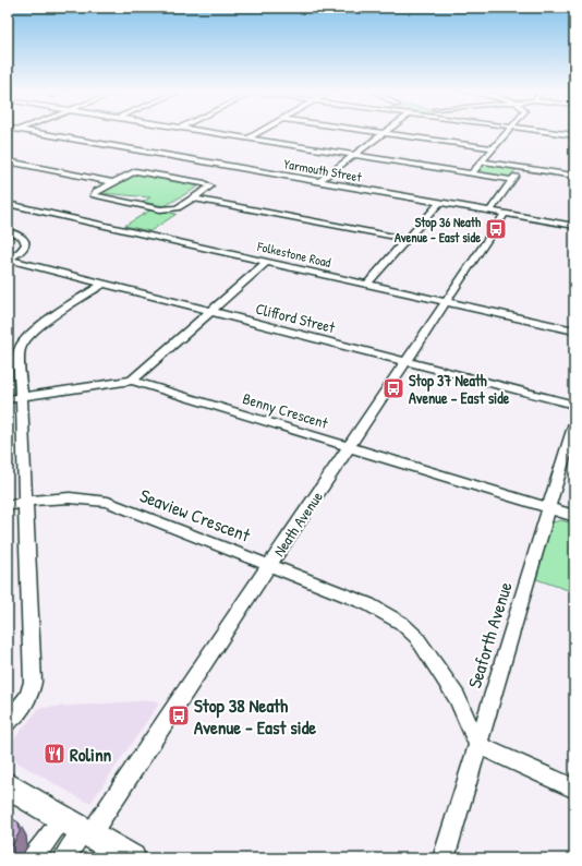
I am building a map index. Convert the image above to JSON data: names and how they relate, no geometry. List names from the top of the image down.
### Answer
{
  "streets": {
    "street": [
      "Yarmouth Street",
      "Folkestone Road",
      "Clifford Street",
      "Benny Crescent",
      "Seaview Crescent",
      "Neath Avenue",
      "Seaforth Avenue"
    ]
  },
  "crossings": [
    ["Yarmouth Street", "Neath Avenue"],
    ["Folkestone Road", "Neath Avenue"],
    ["Clifford Street", "Neath Avenue"],
    ["Benny Crescent", "Neath Avenue"],
    ["Benny Crescent", "Seaforth Avenue"],
    ["Seaview Crescent", "Neath Avenue"],
    ["Seaview Crescent", "Seaforth Avenue"]
  ],
  "places": {
    "bus stop": ["Stop 36 Neath Avenue - East side", "Stop 37 Neath Avenue - East side", "Stop 38 Neath Avenue - East side"],
    "restaurant": ["Rolinn"]
  }
}
